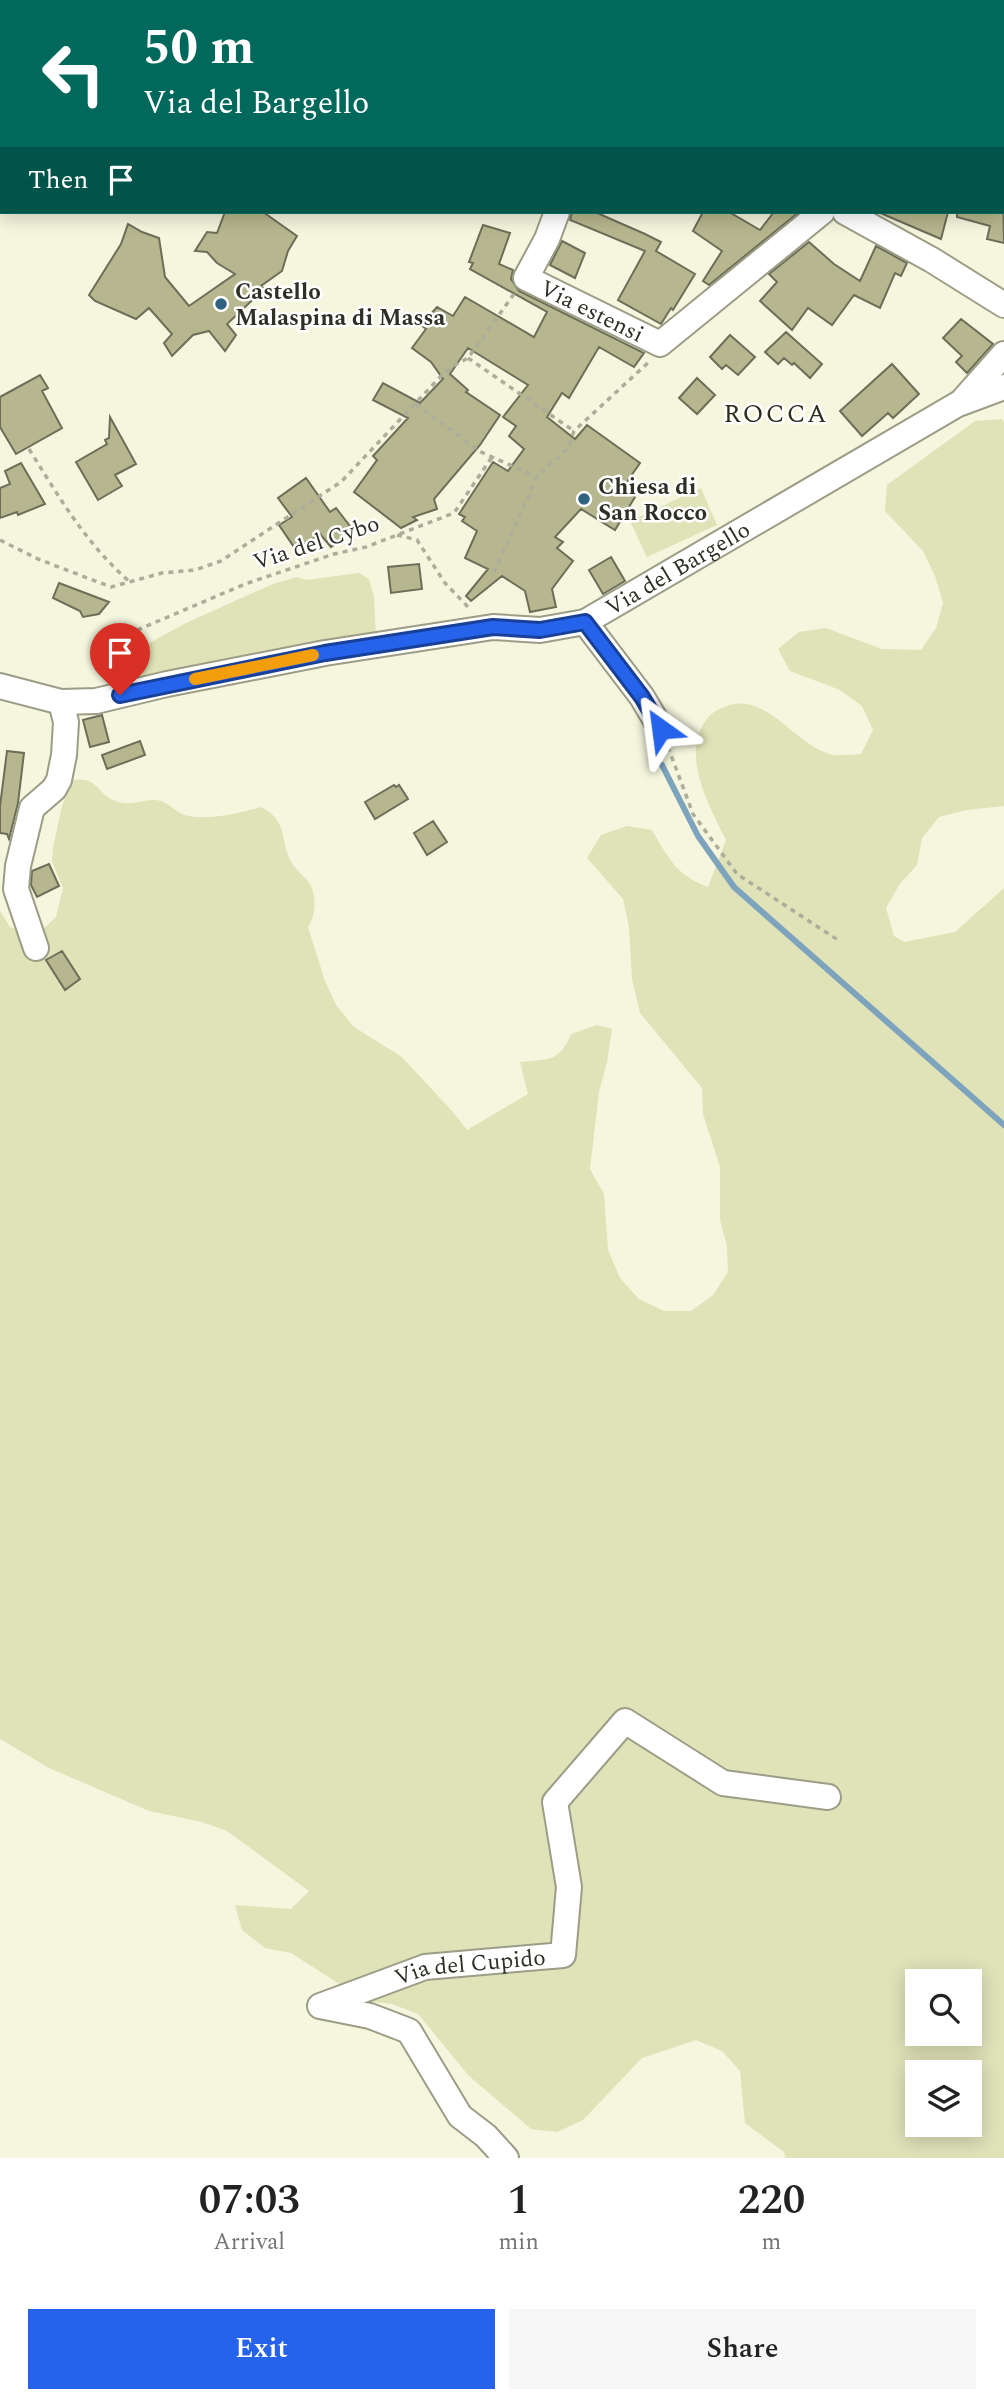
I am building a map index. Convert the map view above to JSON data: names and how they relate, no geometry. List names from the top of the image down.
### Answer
{
  "streets": {
    "street": ["Via estensi", "Via del Bargello", "Via del Cupido"],
    "path": ["Via del Cybo"]
  },
  "districts": ["ROCCA"],
  "places": ["Castello Malaspina di Massa", "Chiesa di San Rocco"],
  "page": {
    "turn": ["50 m", "Via del Bargello"],
    "then": "Then",
    "eta": [
      "07:03",
      "Arrival",
      "1",
      "min",
      "220",
      "m"
    ],
    "buttons": ["Exit", "Share"]
  }
}
